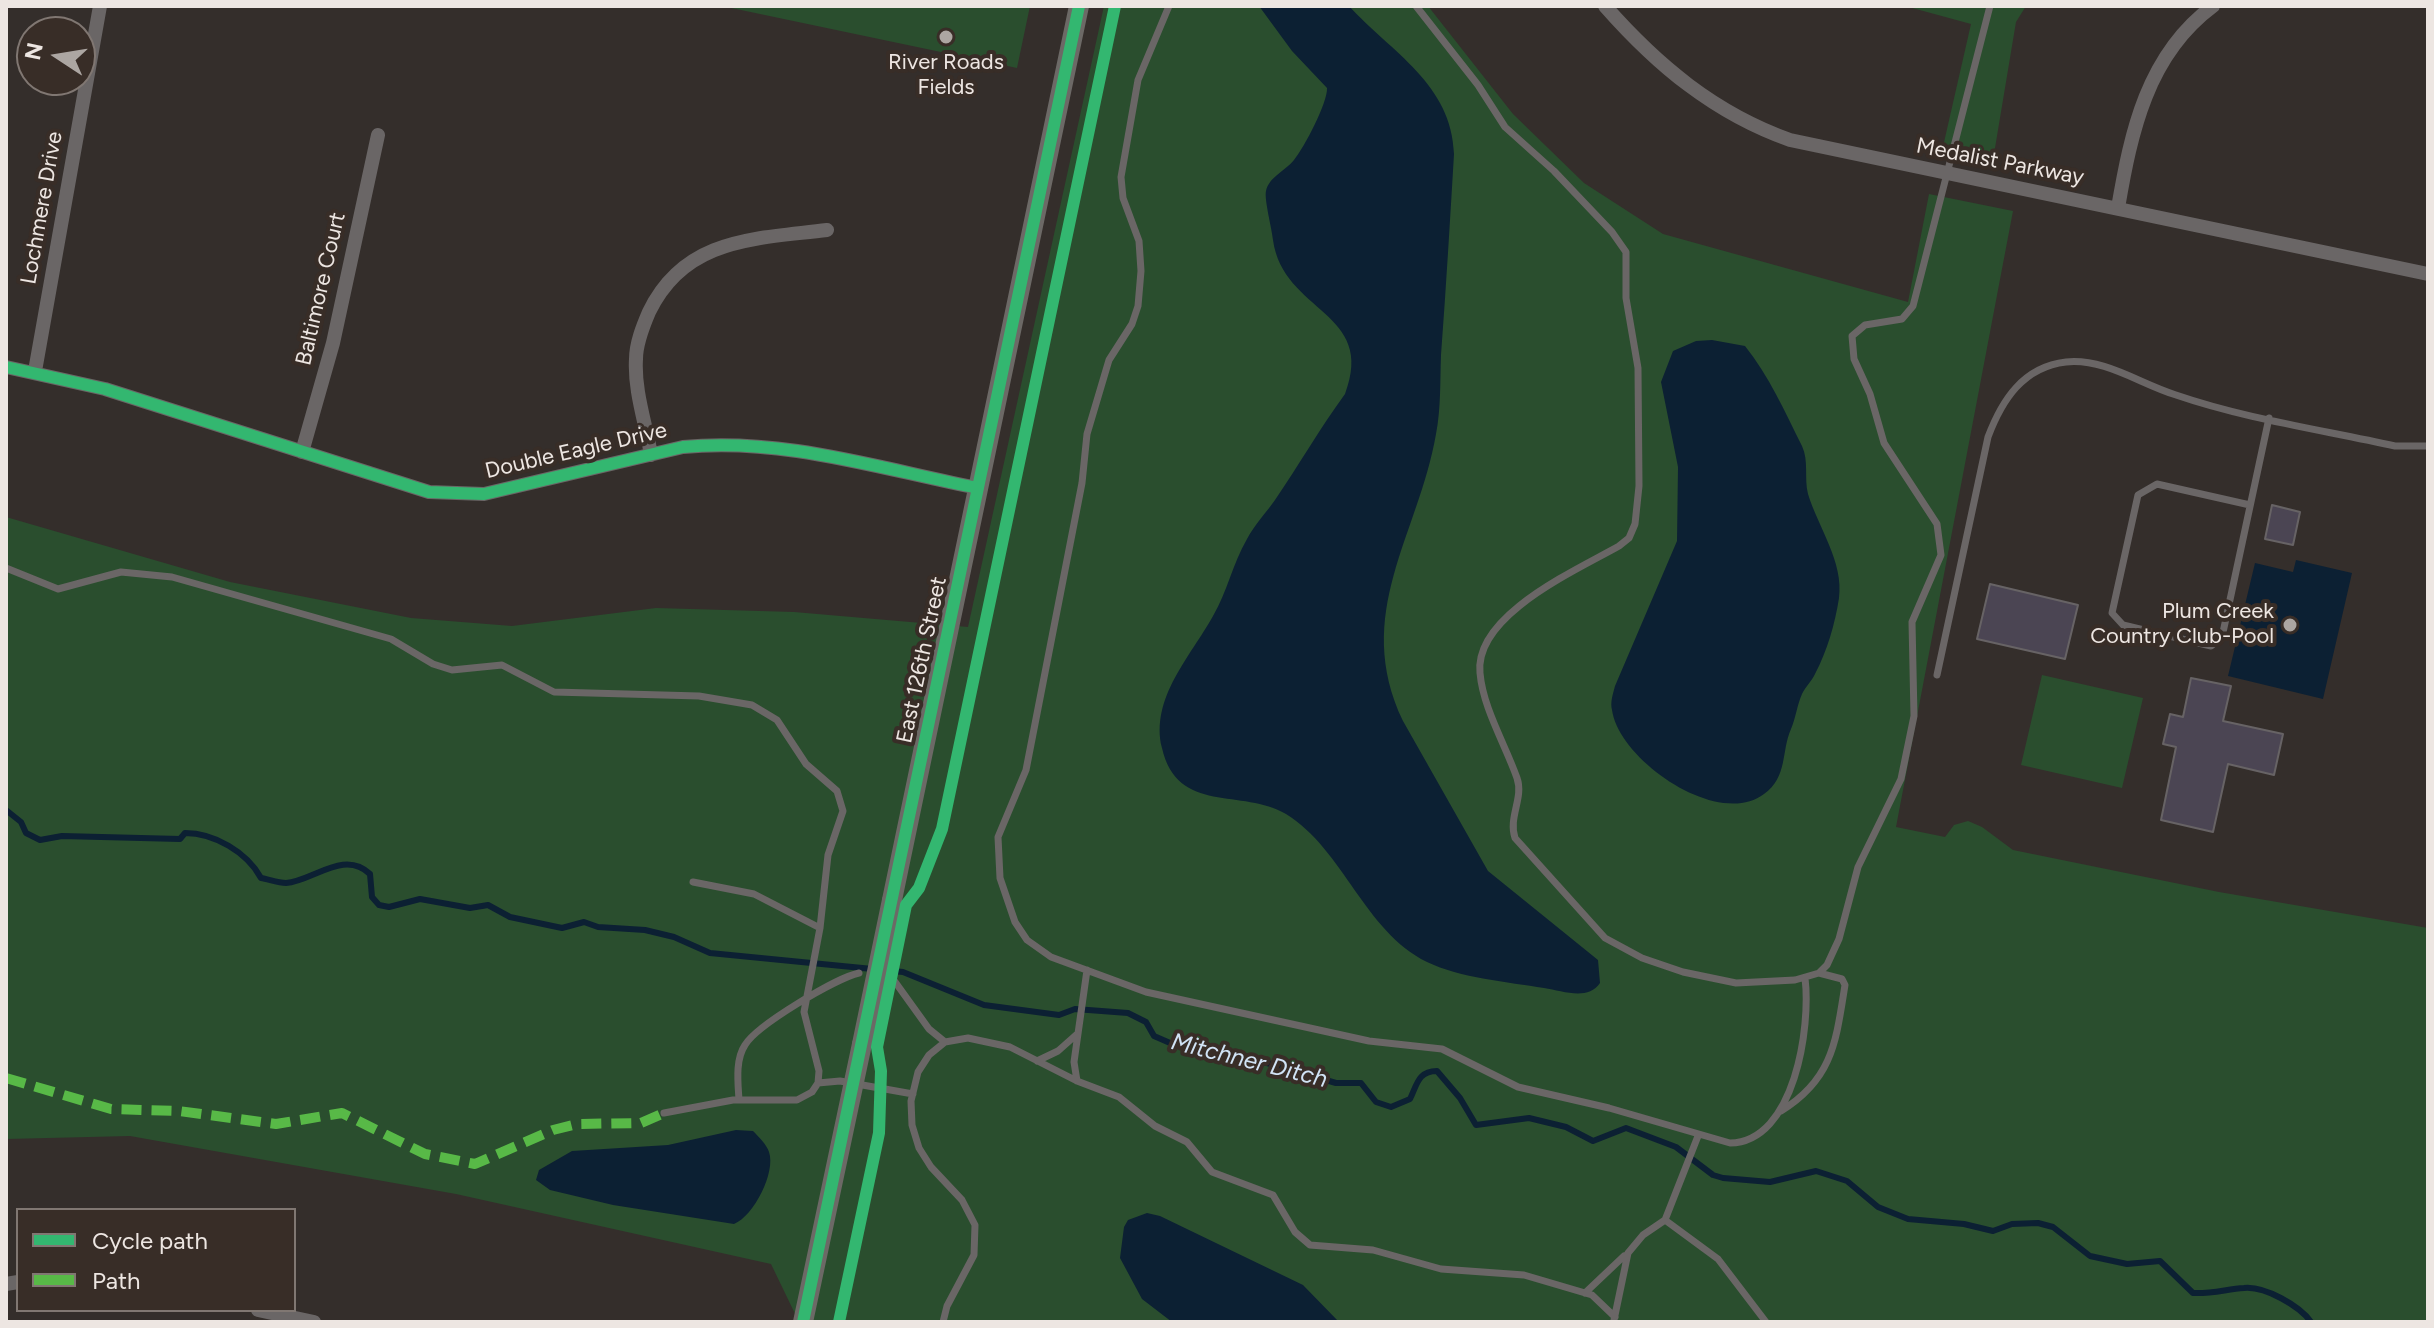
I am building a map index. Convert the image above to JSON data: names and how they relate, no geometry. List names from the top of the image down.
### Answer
{
  "streets": {
    "street": [
      "Medalist Parkway",
      "Lochmere Drive",
      "Baltimore Court",
      "Double Eagle Drive",
      "East 126th Street"
    ]
  },
  "crossings": [
    ["Lochmere Drive", "Double Eagle Drive"],
    ["Baltimore Court", "Double Eagle Drive"],
    ["Double Eagle Drive", "East 126th Street"]
  ],
  "water": ["Mitchner Ditch"],
  "places": ["River Roads Fields", "Plum Creek Country Club-Pool"],
  "legend": ["Cycle path", "Path"],
  "north": "left"
}
